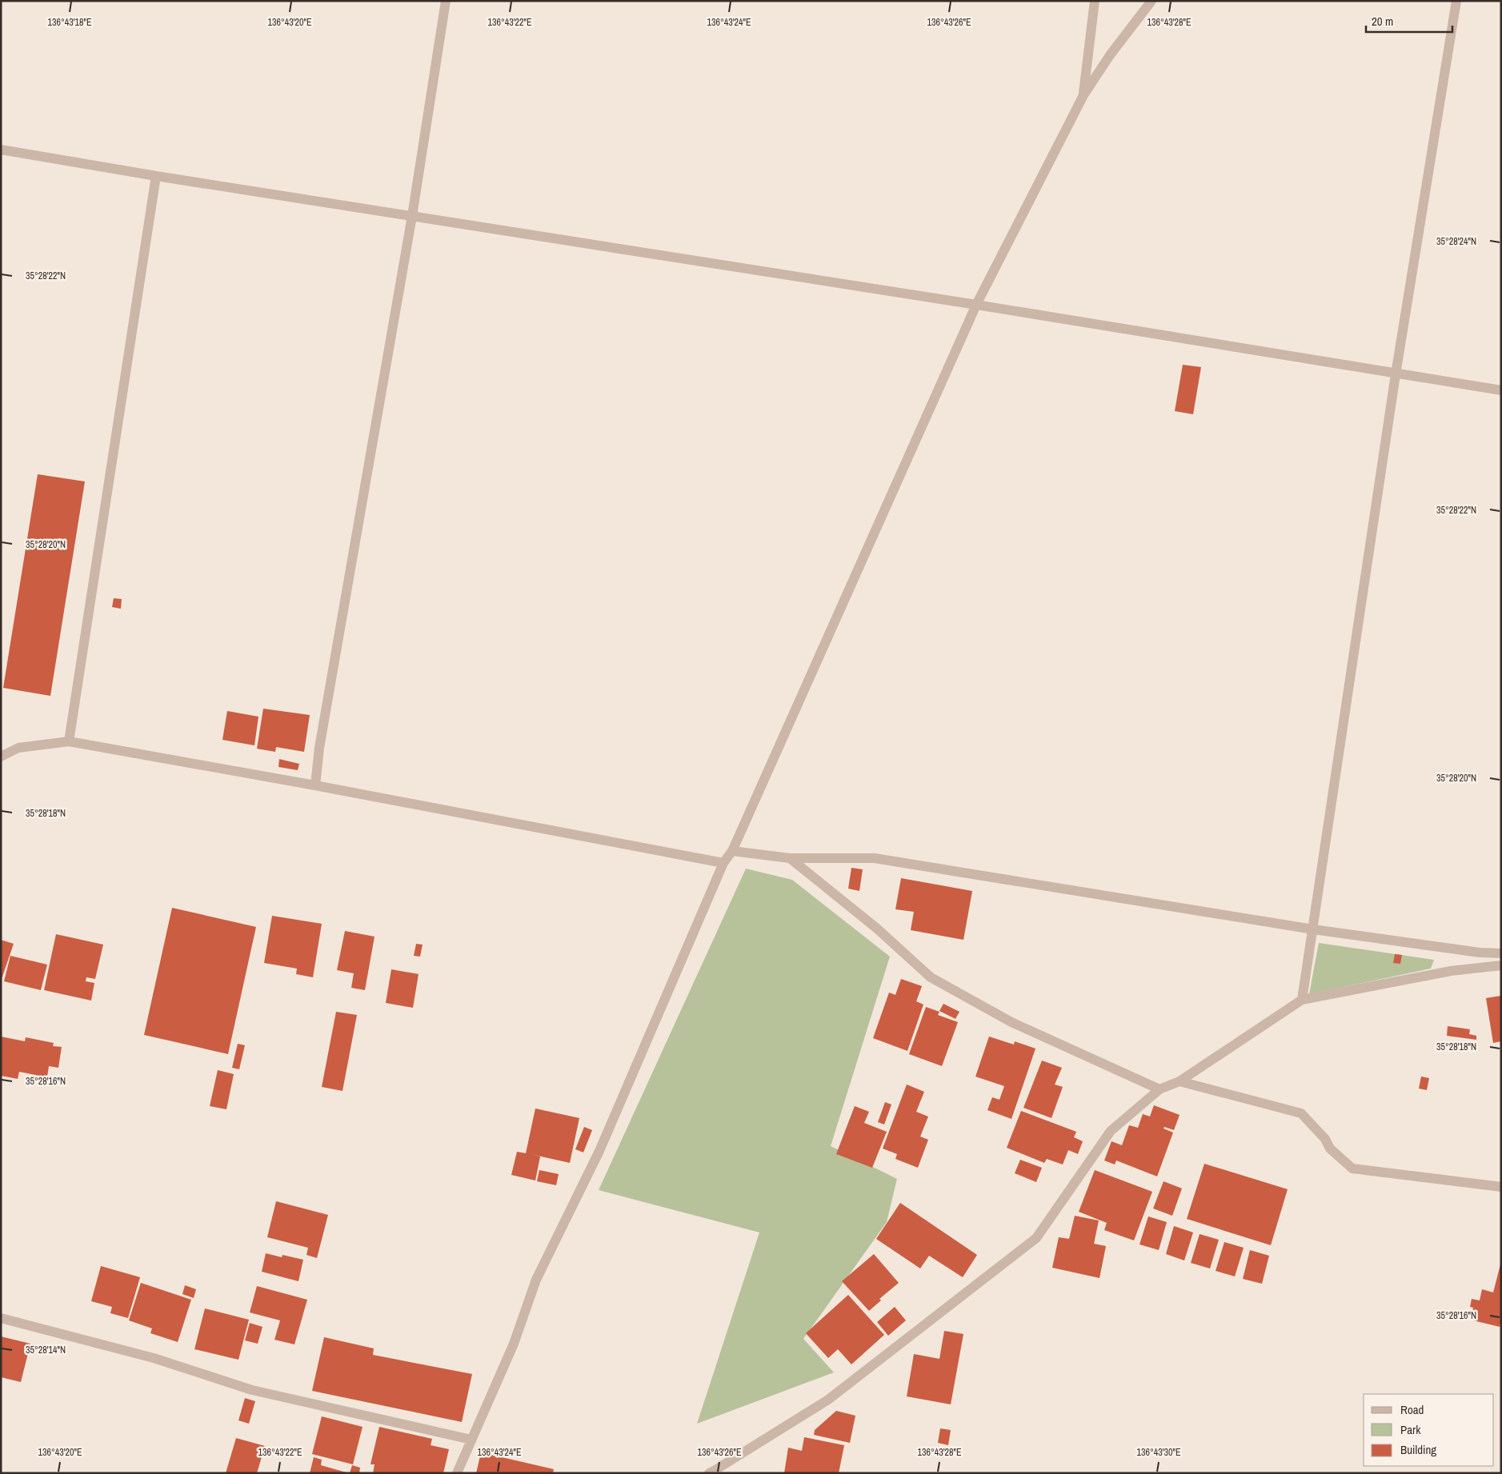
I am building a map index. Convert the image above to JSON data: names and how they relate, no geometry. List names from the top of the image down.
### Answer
{
  "legend": ["Road", "Park", "Building"],
  "scale_bar": "20 m",
  "coordinates": [
    "136°43'18\"E",
    "136°43'20\"E",
    "136°43'22\"E",
    "136°43'24\"E",
    "136°43'26\"E",
    "136°43'28\"E",
    "35°28'24\"N",
    "35°28'22\"N",
    "35°28'20\"N",
    "35°28'18\"N",
    "35°28'16\"N",
    "35°28'14\"N",
    "136°43'30\"E"
  ]
}
